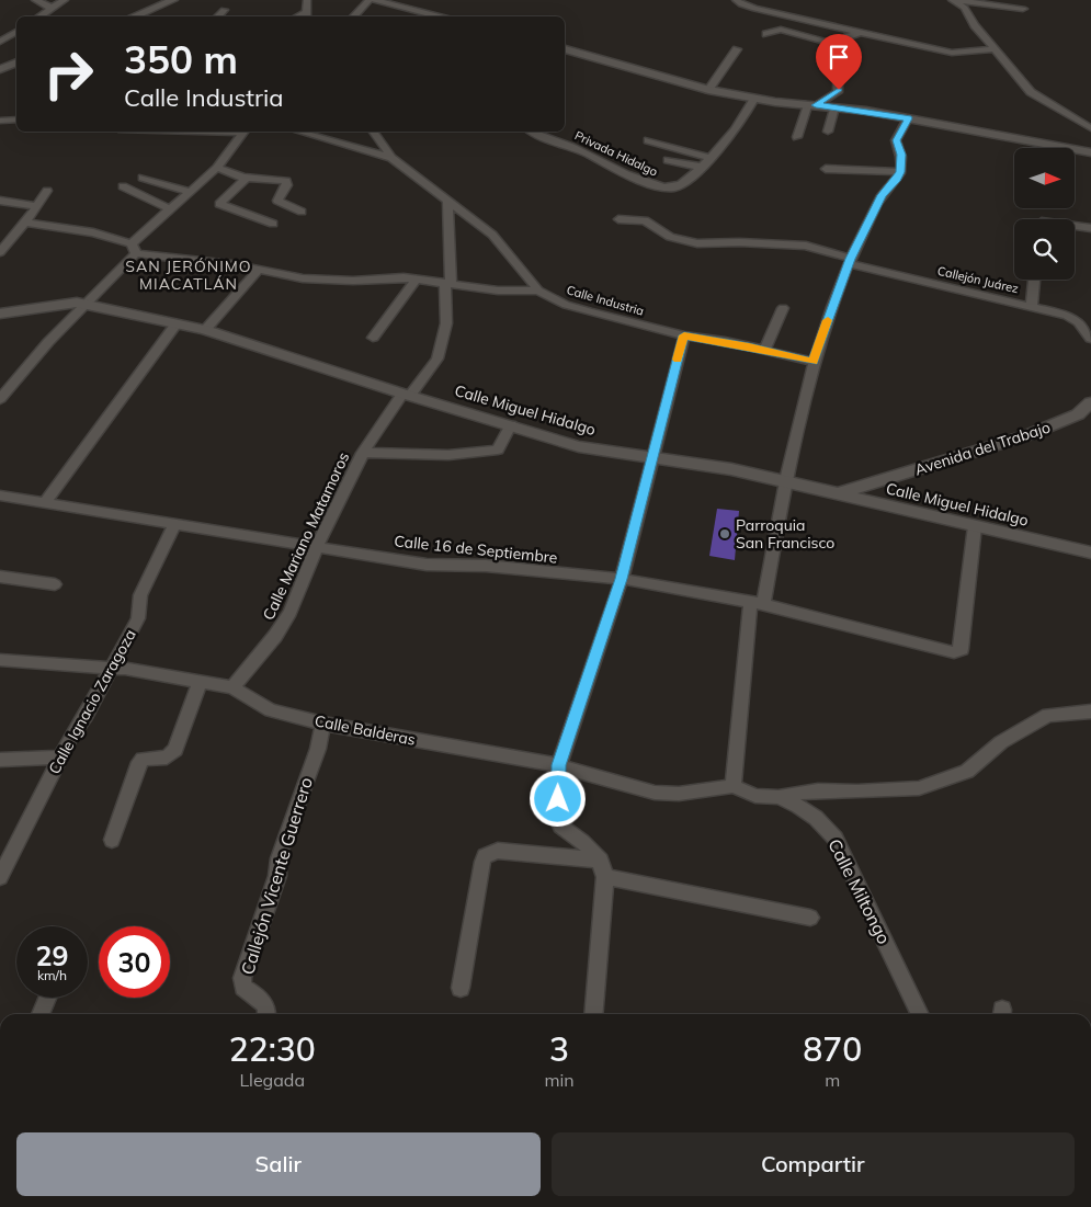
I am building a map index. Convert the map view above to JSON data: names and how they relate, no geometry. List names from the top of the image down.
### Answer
{
  "streets": {
    "street": [
      "Privada Hidalgo",
      "Callejón Juárez",
      "Calle Industria",
      "Calle Miguel Hidalgo",
      "Avenida del Trabajo",
      "Calle Mariano Matamoros",
      "Calle 16 de Septiembre",
      "Calle Ignacio Zaragoza",
      "Calle Balderas",
      "Callejón Vicente Guerrero",
      "Calle Miltongo"
    ]
  },
  "crossings": [
    ["Calle Industria", "Calle Mariano Matamoros"],
    ["Calle Miguel Hidalgo", "Avenida del Trabajo"],
    ["Calle Miguel Hidalgo", "Calle Mariano Matamoros"],
    ["Calle Miguel Hidalgo", "Calle 16 de Septiembre"],
    ["Calle Mariano Matamoros", "Calle 16 de Septiembre"],
    ["Calle Mariano Matamoros", "Calle Balderas"],
    ["Calle 16 de Septiembre", "Calle Ignacio Zaragoza"],
    ["Calle Ignacio Zaragoza", "Calle Balderas"],
    ["Calle Balderas", "Callejón Vicente Guerrero"],
    ["Calle Balderas", "Calle Miltongo"]
  ],
  "districts": ["SAN JERÓNIMO MIACATLÁN"],
  "places": ["Parroquia San Francisco"],
  "north": "right",
  "page": {
    "turn": ["350 m", "Calle Industria"],
    "speed": "29 km/h",
    "limit": "30",
    "eta": [
      "22:30",
      "Llegada",
      "3",
      "min",
      "870",
      "m"
    ],
    "buttons": ["Salir", "Compartir"]
  }
}
